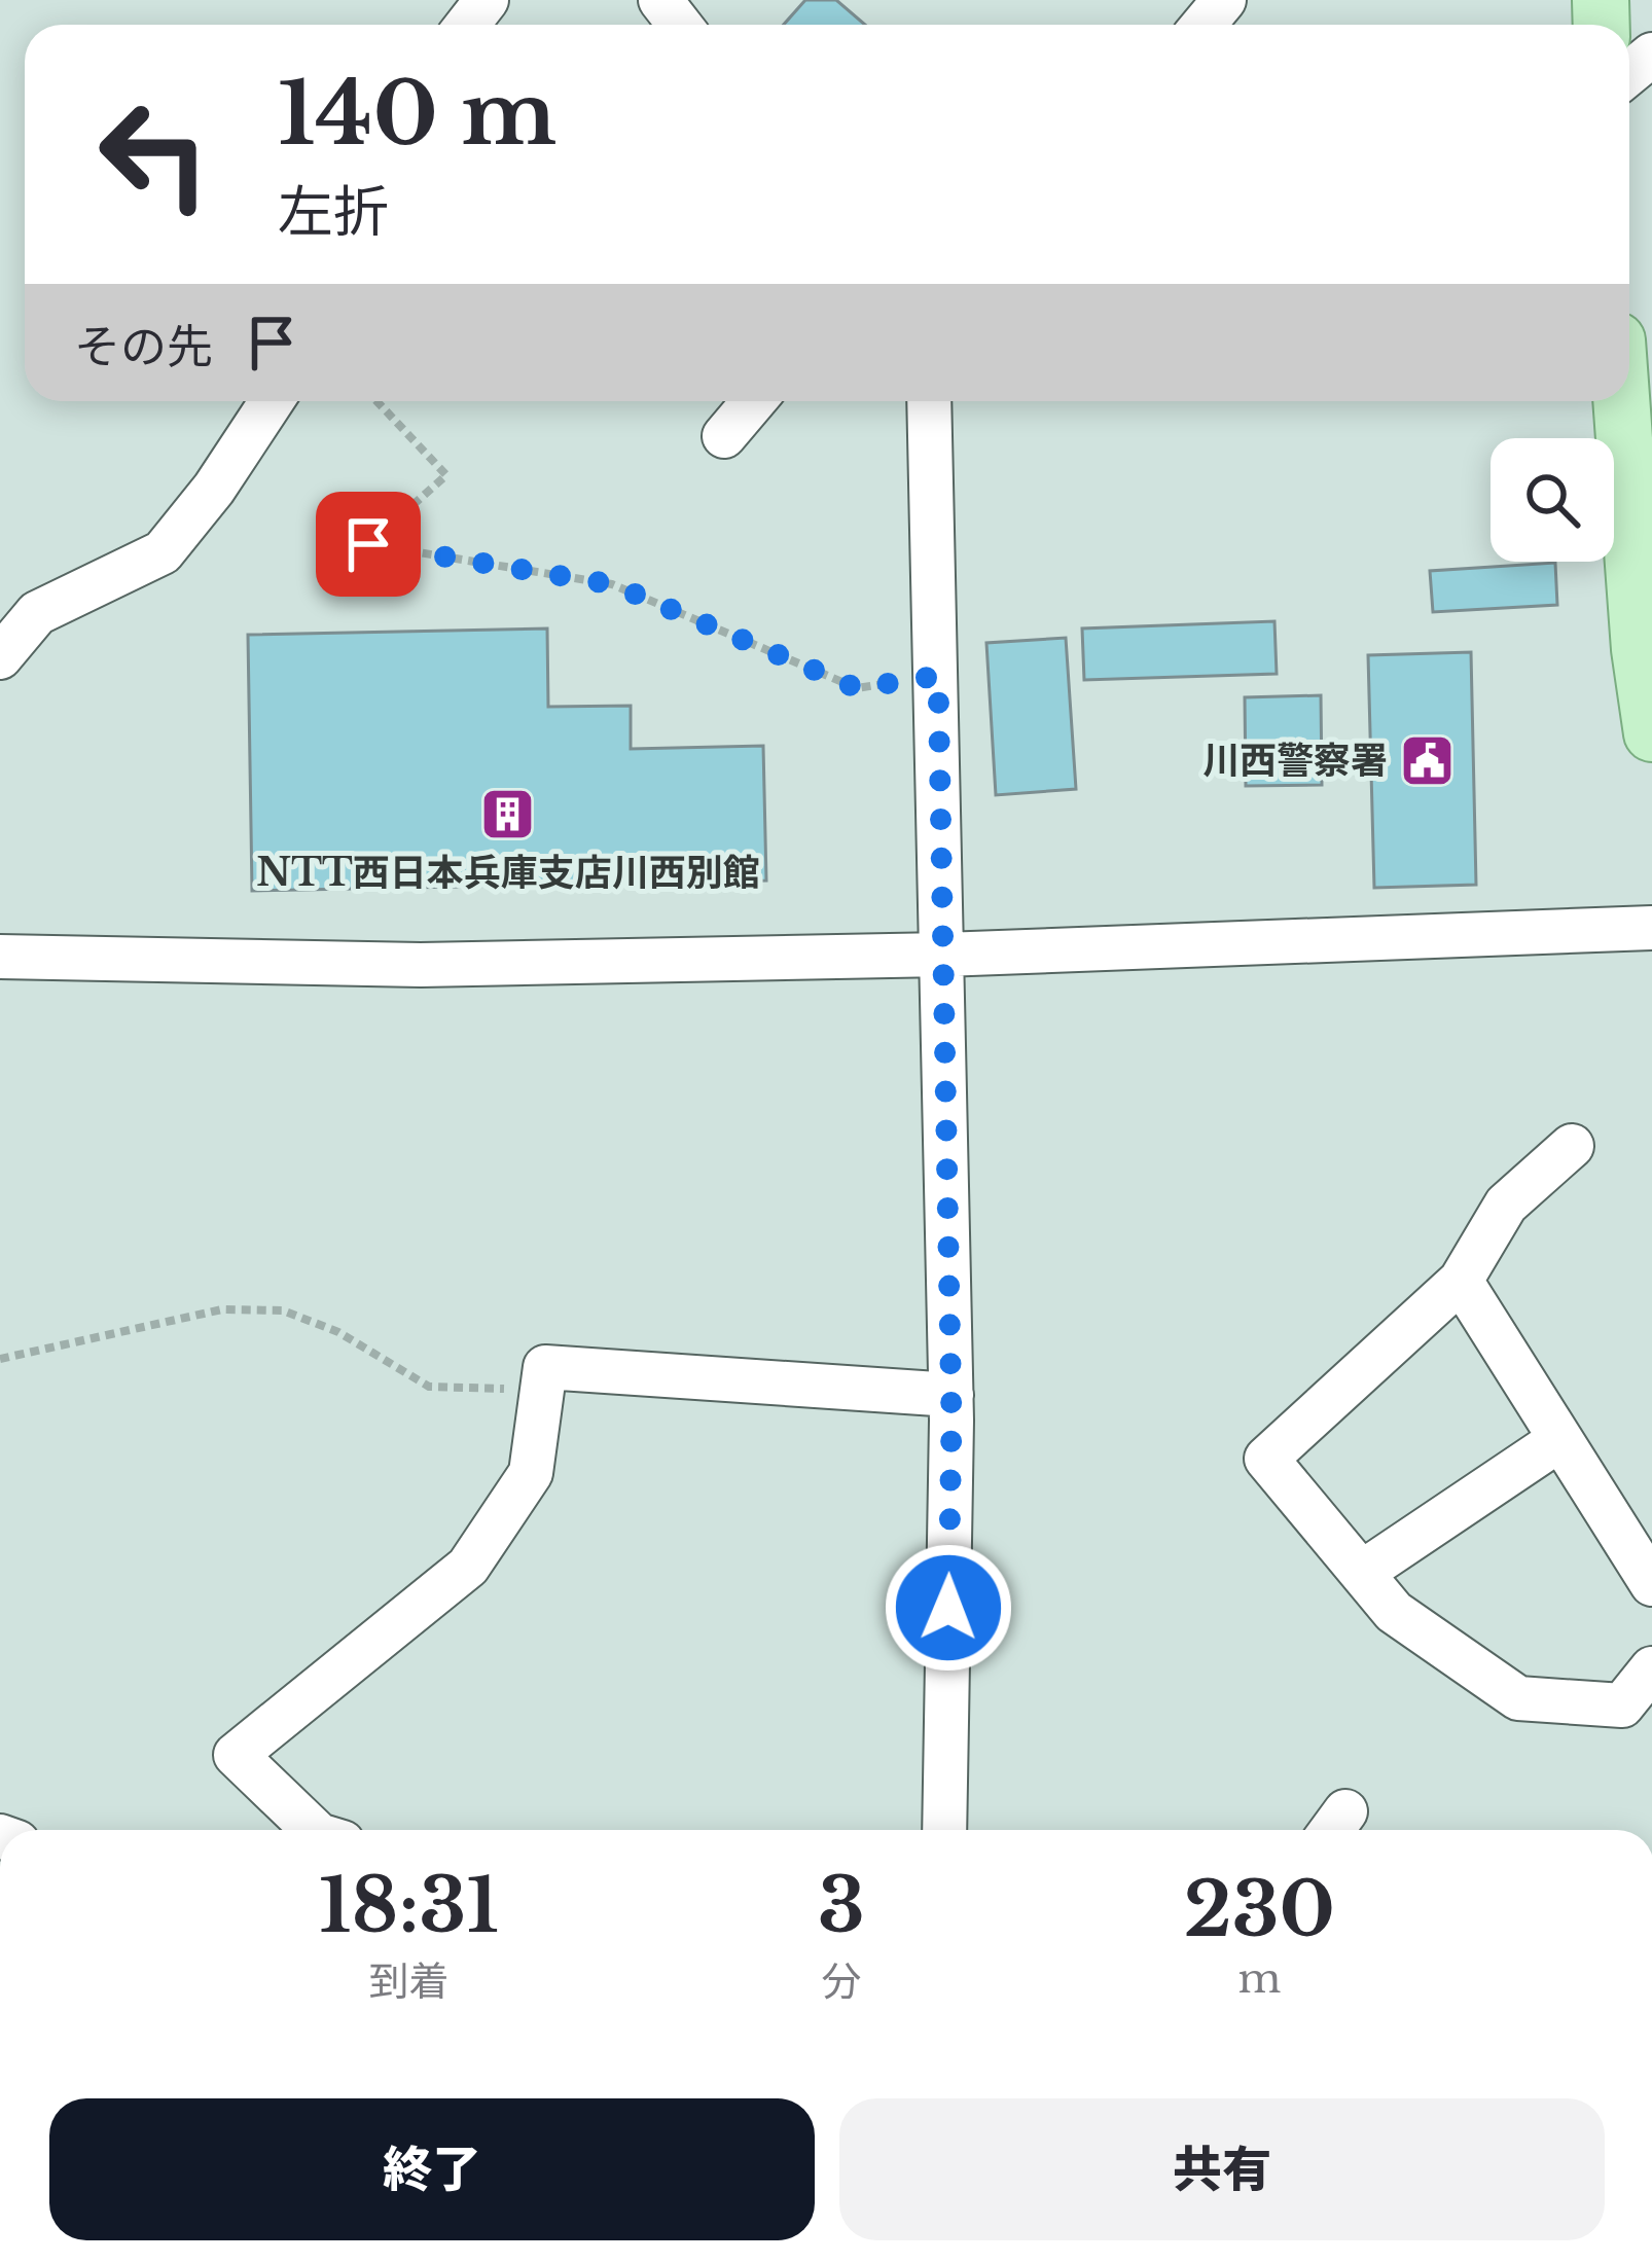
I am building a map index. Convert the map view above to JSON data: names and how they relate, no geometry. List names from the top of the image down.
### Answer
{
  "places": {
    "public building": ["川西警察署"],
    "building": ["NTT西日本兵庫支店川西別館"]
  },
  "page": {
    "turn": ["140 m", "左折"],
    "then": "その先",
    "eta": [
      "18:31",
      "到着",
      "3",
      "分",
      "230",
      "m"
    ],
    "buttons": ["終了", "共有"]
  }
}
